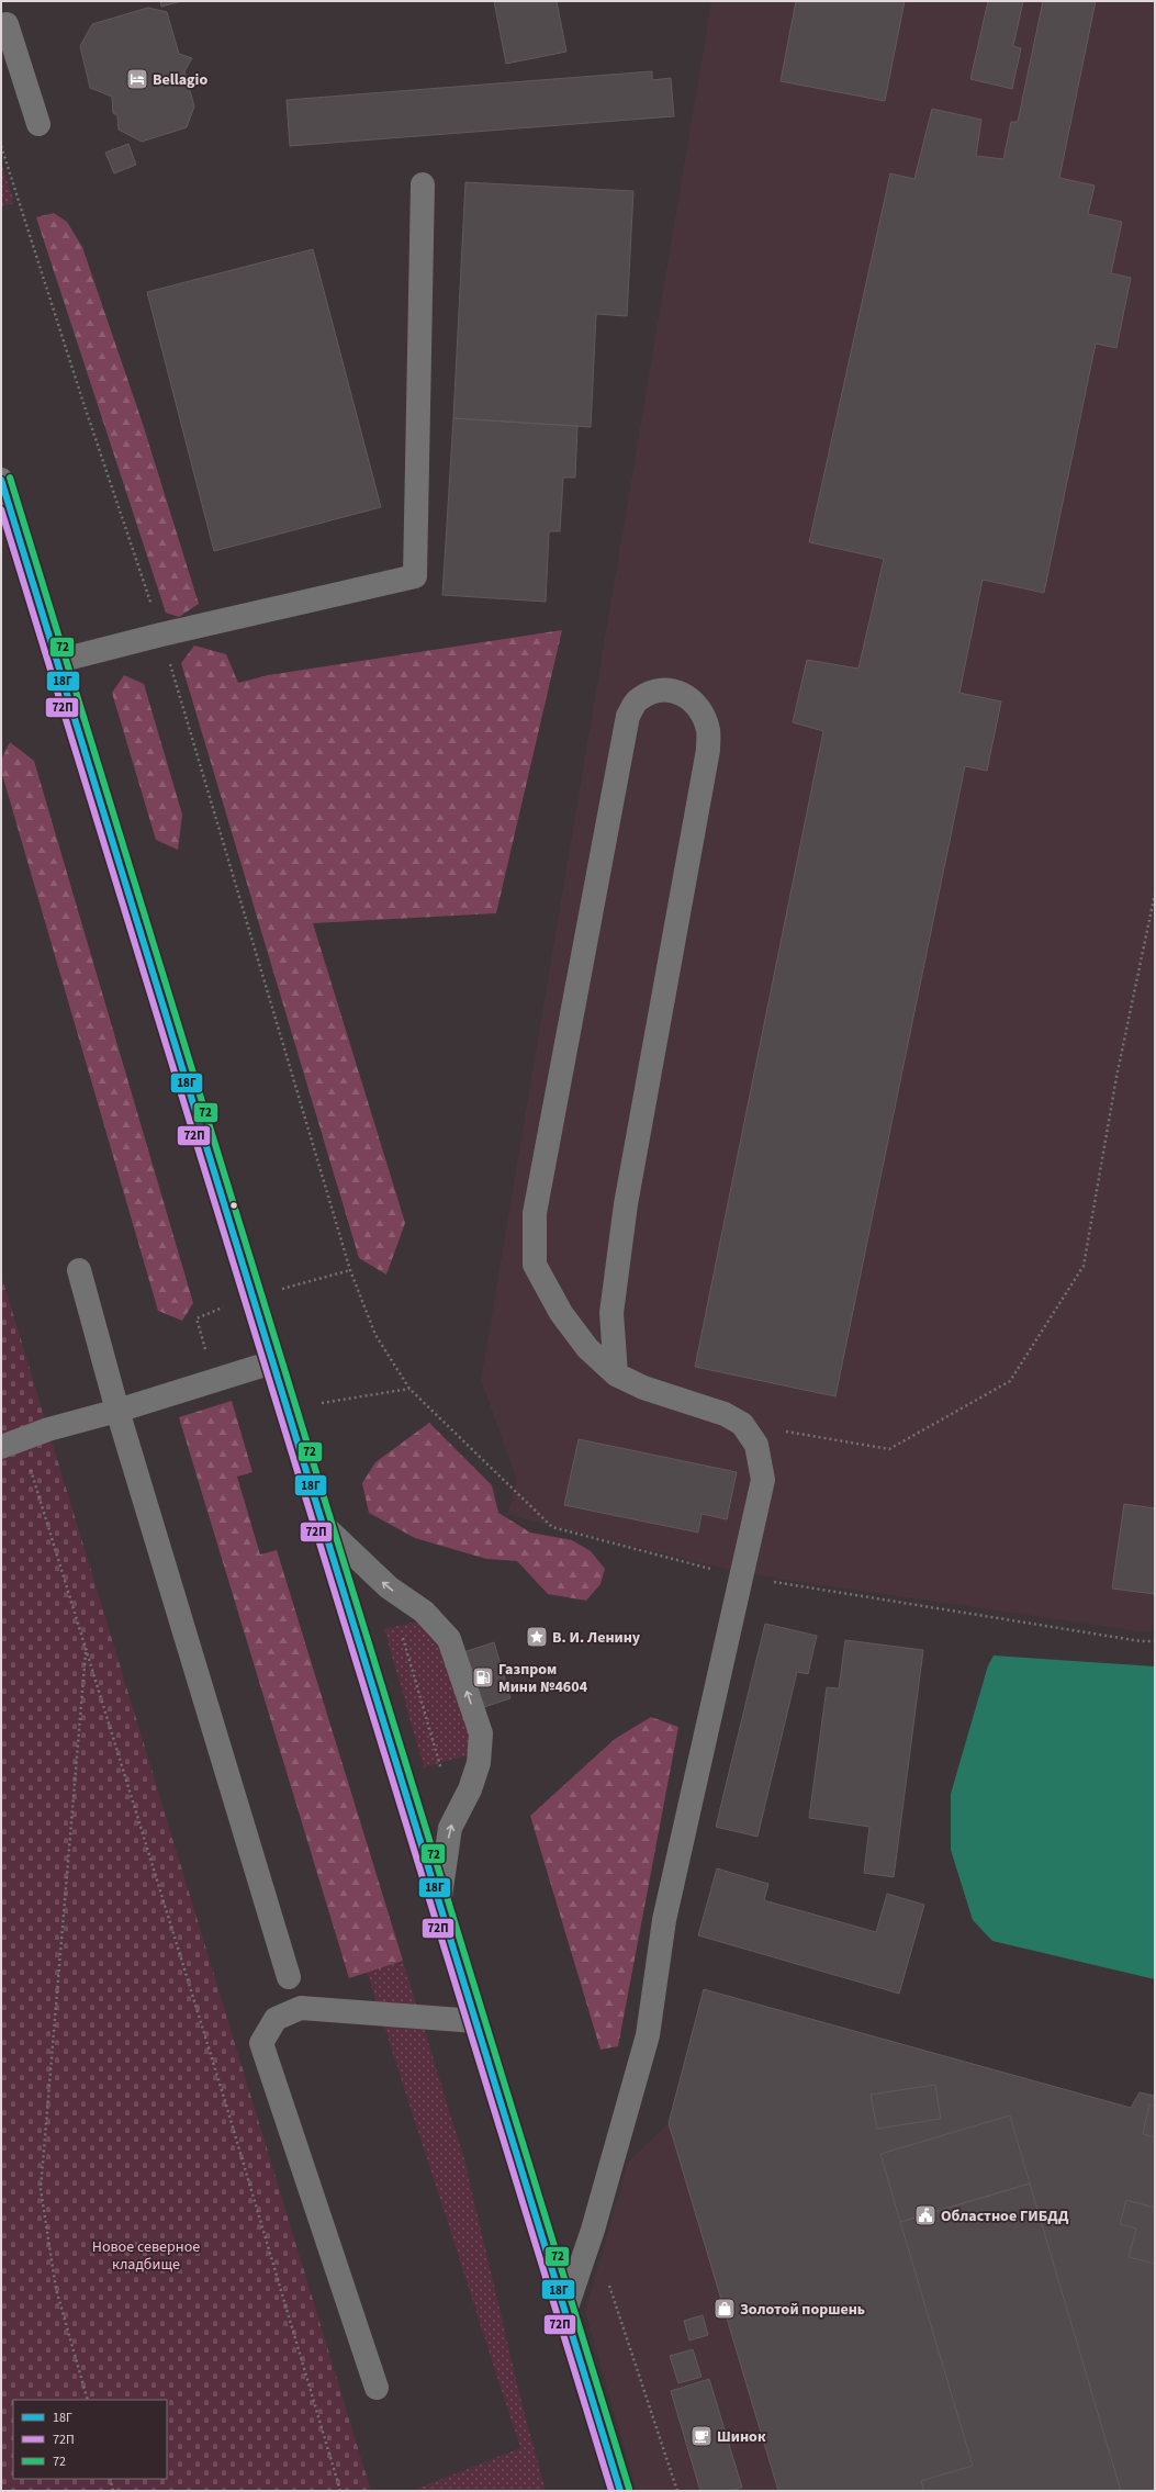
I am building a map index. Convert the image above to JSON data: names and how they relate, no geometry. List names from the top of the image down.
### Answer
{
  "parks": ["Новое северное кладбище"],
  "places": {
    "hotel": ["Bellagio"],
    "place": ["В. И. Ленину"],
    "fuel station": ["Газпром Мини №4604"],
    "public building": ["Областное ГИБДД"],
    "shop": ["Золотой поршень"],
    "cafe": ["Шинок"]
  },
  "lines": ["transit line 72", "transit line 18Г", "transit line 72П"],
  "legend": ["18Г", "72П", "72"]
}
